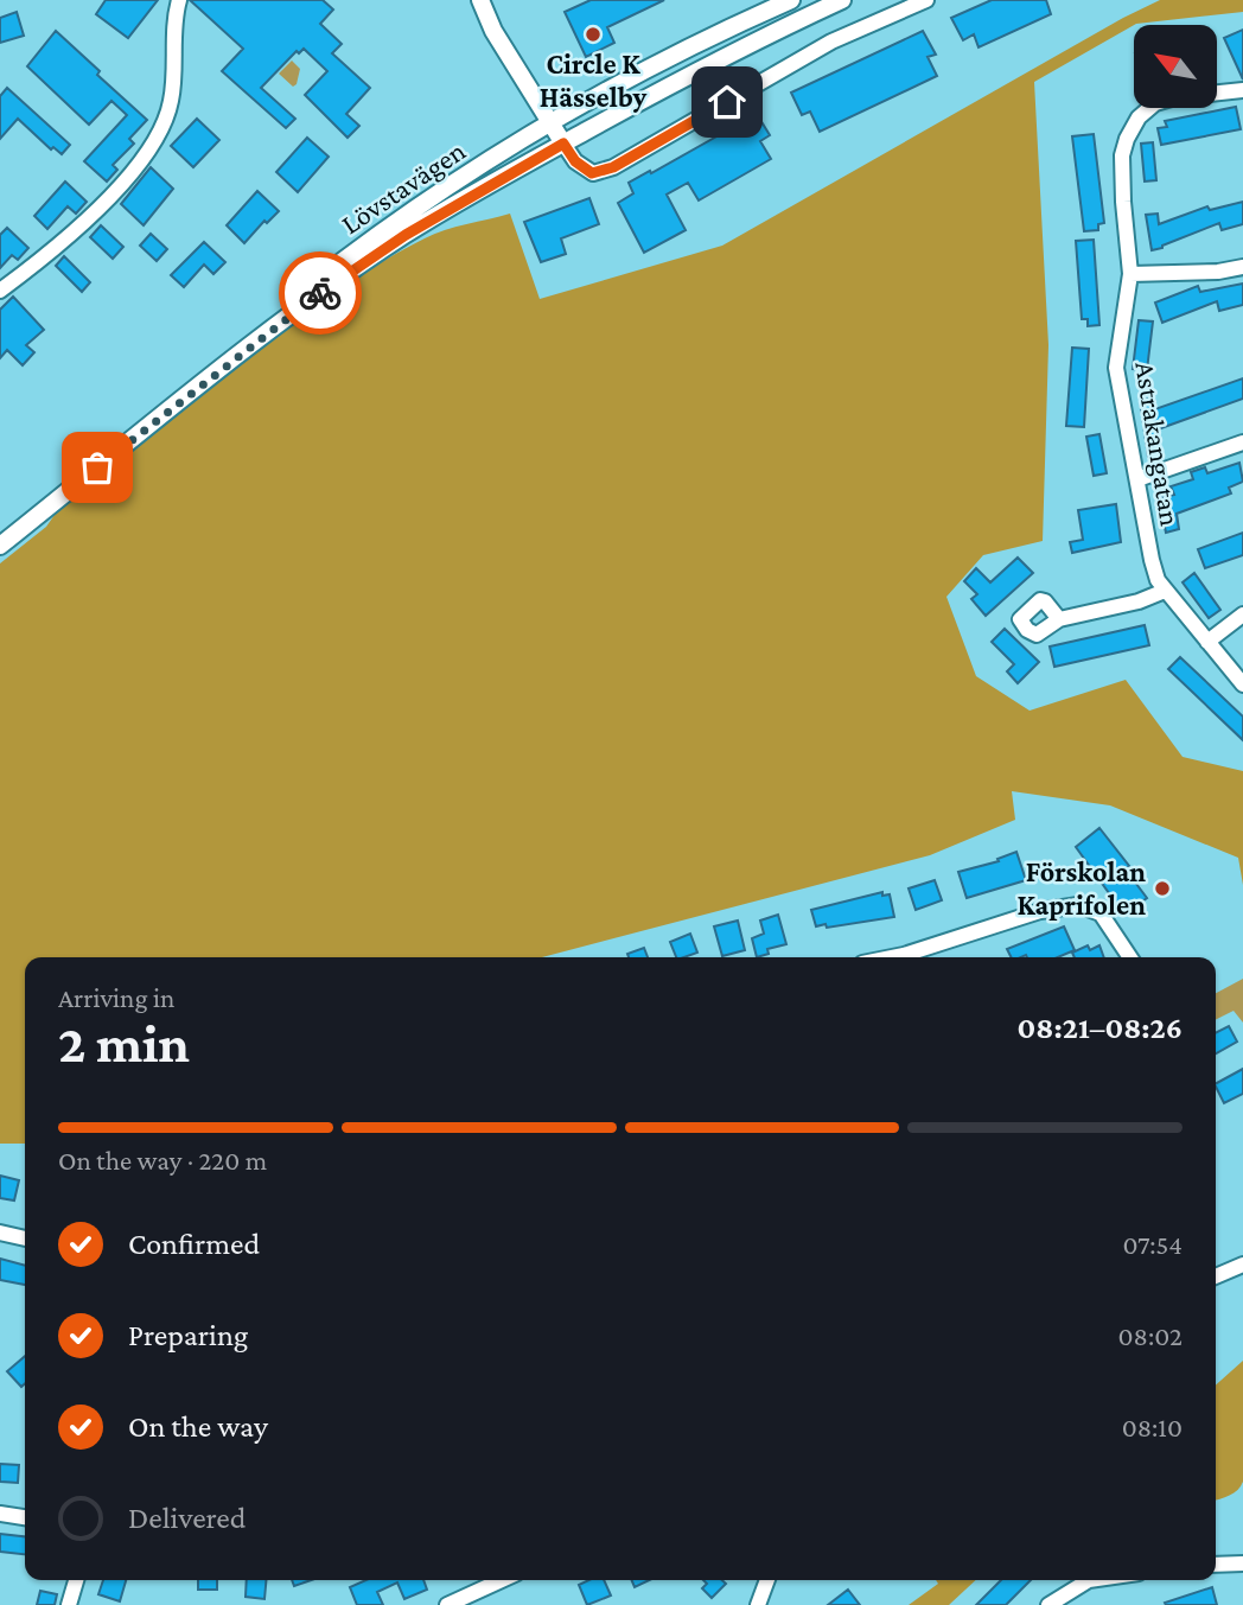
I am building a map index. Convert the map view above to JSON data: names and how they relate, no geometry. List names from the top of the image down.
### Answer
{
  "streets": {
    "street": ["Lövstavägen", "Astrakangatan"]
  },
  "places": ["Circle K Hässelby", "Förskolan Kaprifolen"],
  "north": "top left",
  "page": {
    "heading": ["2 min", "Arriving in", "08:21–08:26"],
    "bar": "On the way · 220 m",
    "list": [
      ["Confirmed", "07:54"],
      ["Preparing", "08:02"],
      ["On the way", "08:10"],
      "Delivered"
    ]
  }
}
